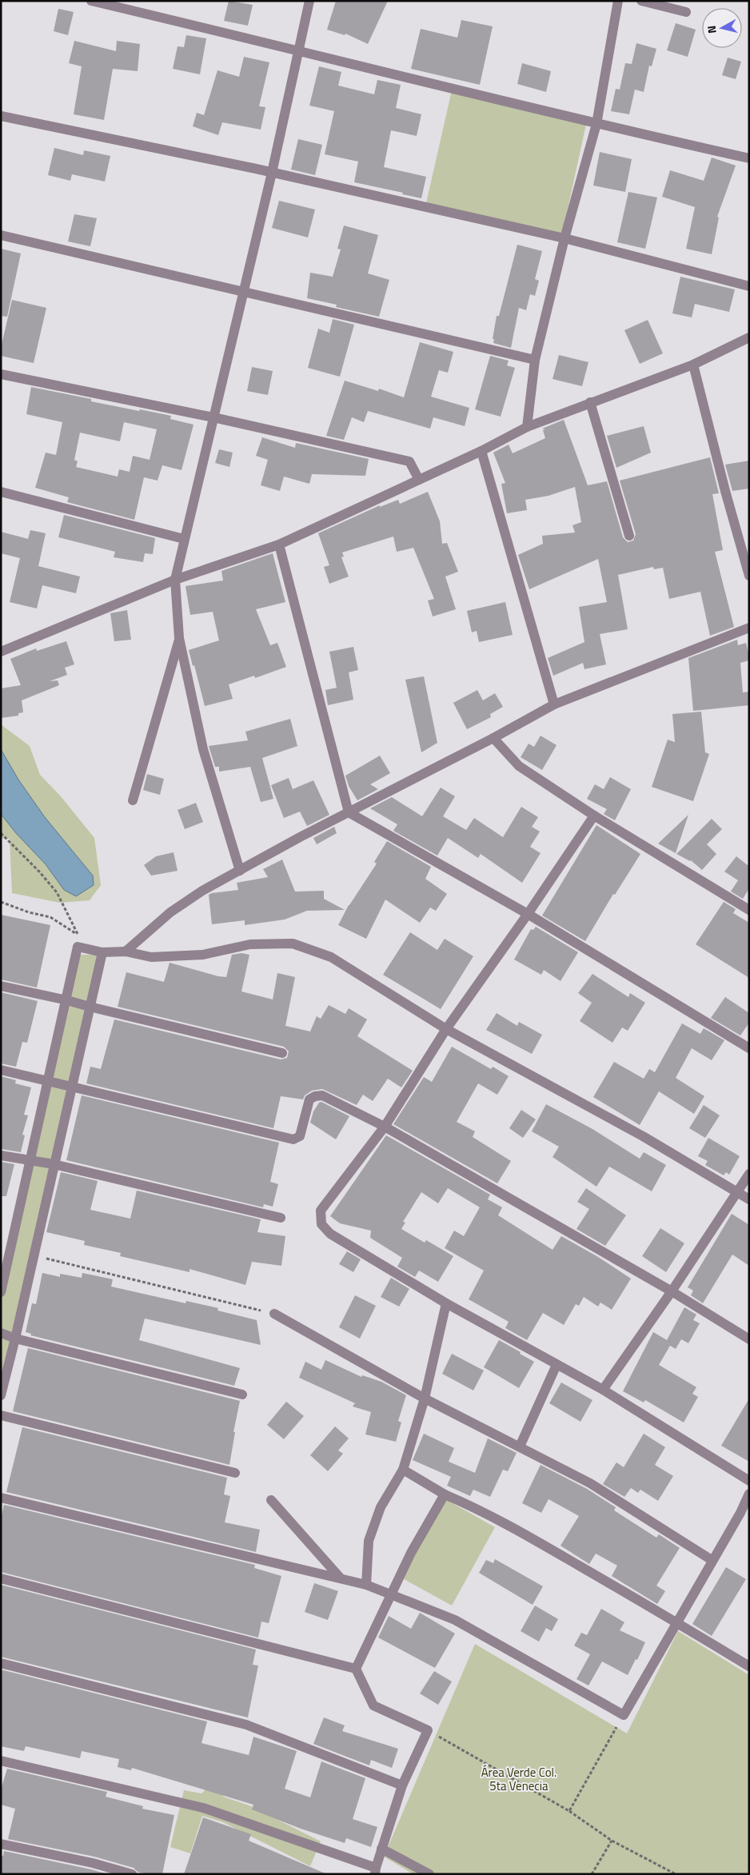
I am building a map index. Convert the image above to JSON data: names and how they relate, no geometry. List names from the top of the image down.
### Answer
{
  "parks": ["Área Verde Col. 5ta Venecia"],
  "north": "left"
}
